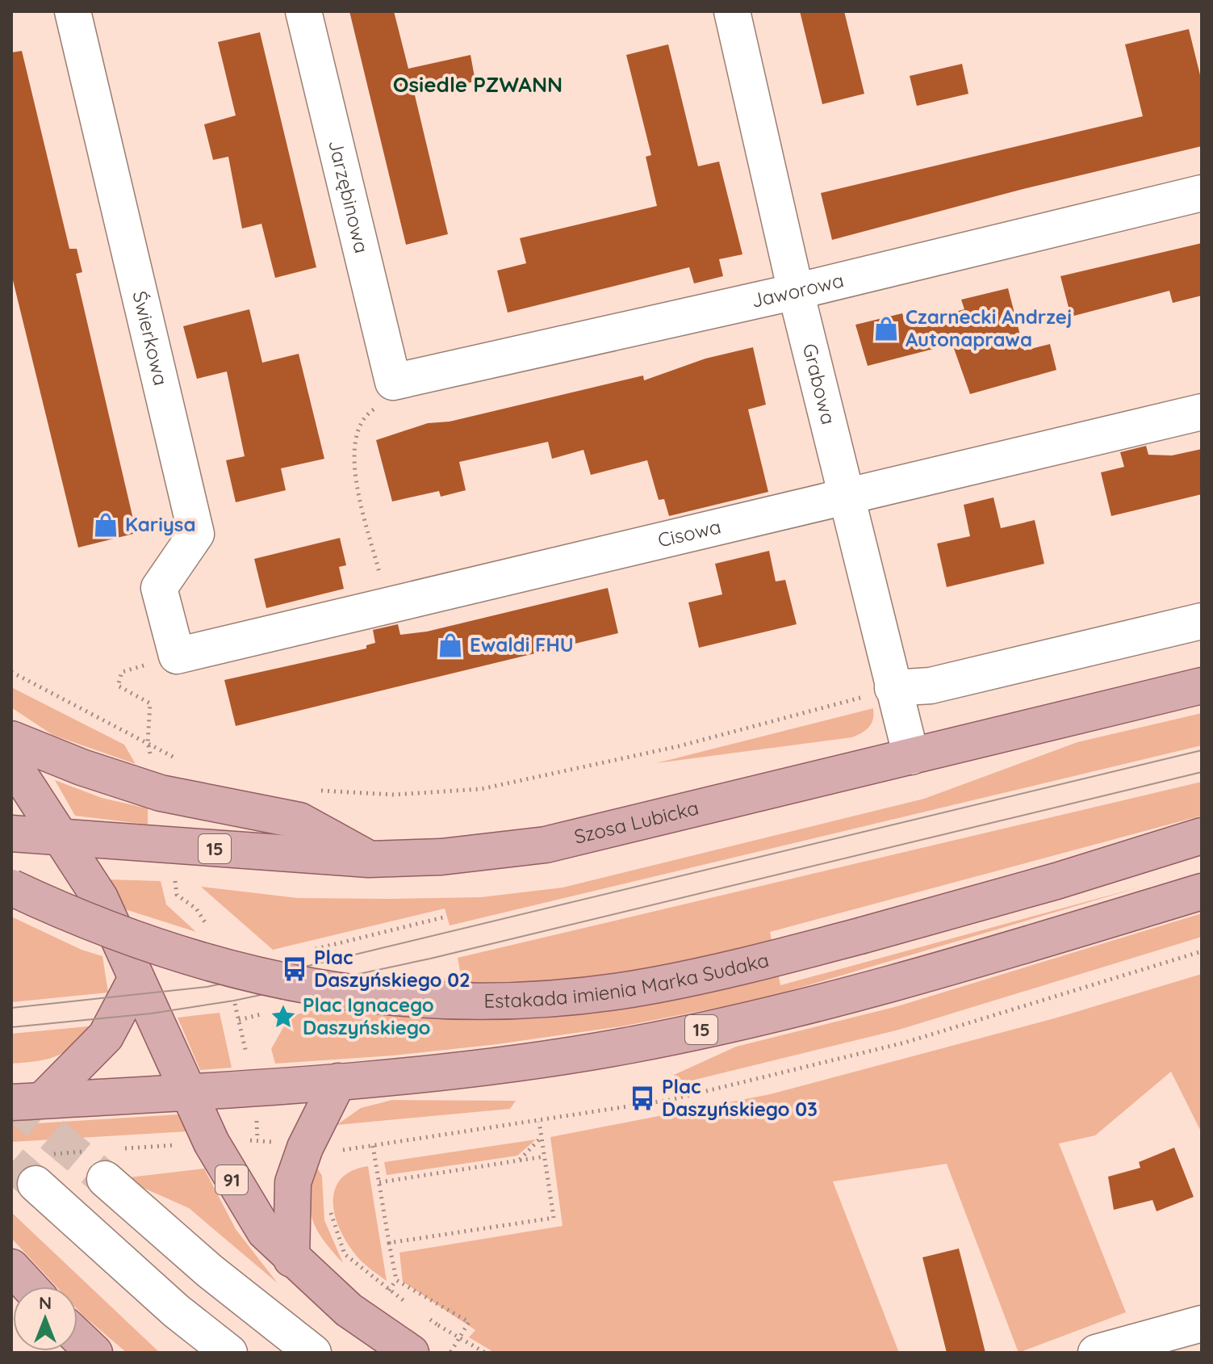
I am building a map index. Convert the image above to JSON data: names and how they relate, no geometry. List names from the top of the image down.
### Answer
{
  "streets": {
    "main road": [
      "Szosa Lubicka",
      "15",
      "Estakada imienia Marka Sudaka",
      "91"
    ],
    "street": [
      "Jarzębinowa",
      "Jaworowa",
      "Świerkowa",
      "Grabowa",
      "Cisowa"
    ]
  },
  "crossings": [
    ["Jarzębinowa", "Jaworowa"],
    ["Jaworowa", "Grabowa"],
    ["Świerkowa", "Cisowa"],
    ["Grabowa", "Cisowa"],
    ["Grabowa", "Szosa Lubicka"],
    ["Szosa Lubicka", "15"],
    ["Szosa Lubicka", "91"],
    ["15", "91"]
  ],
  "districts": ["Osiedle PZWANN"],
  "places": {
    "shop": ["Czarnecki Andrzej Autonaprawa", "Kariysa", "Ewaldi FHU"],
    "bus stop": ["Plac Daszyńskiego 02", "Plac Daszyńskiego 03"],
    "place": ["Plac Ignacego Daszyńskiego"]
  },
  "north": "top"
}
